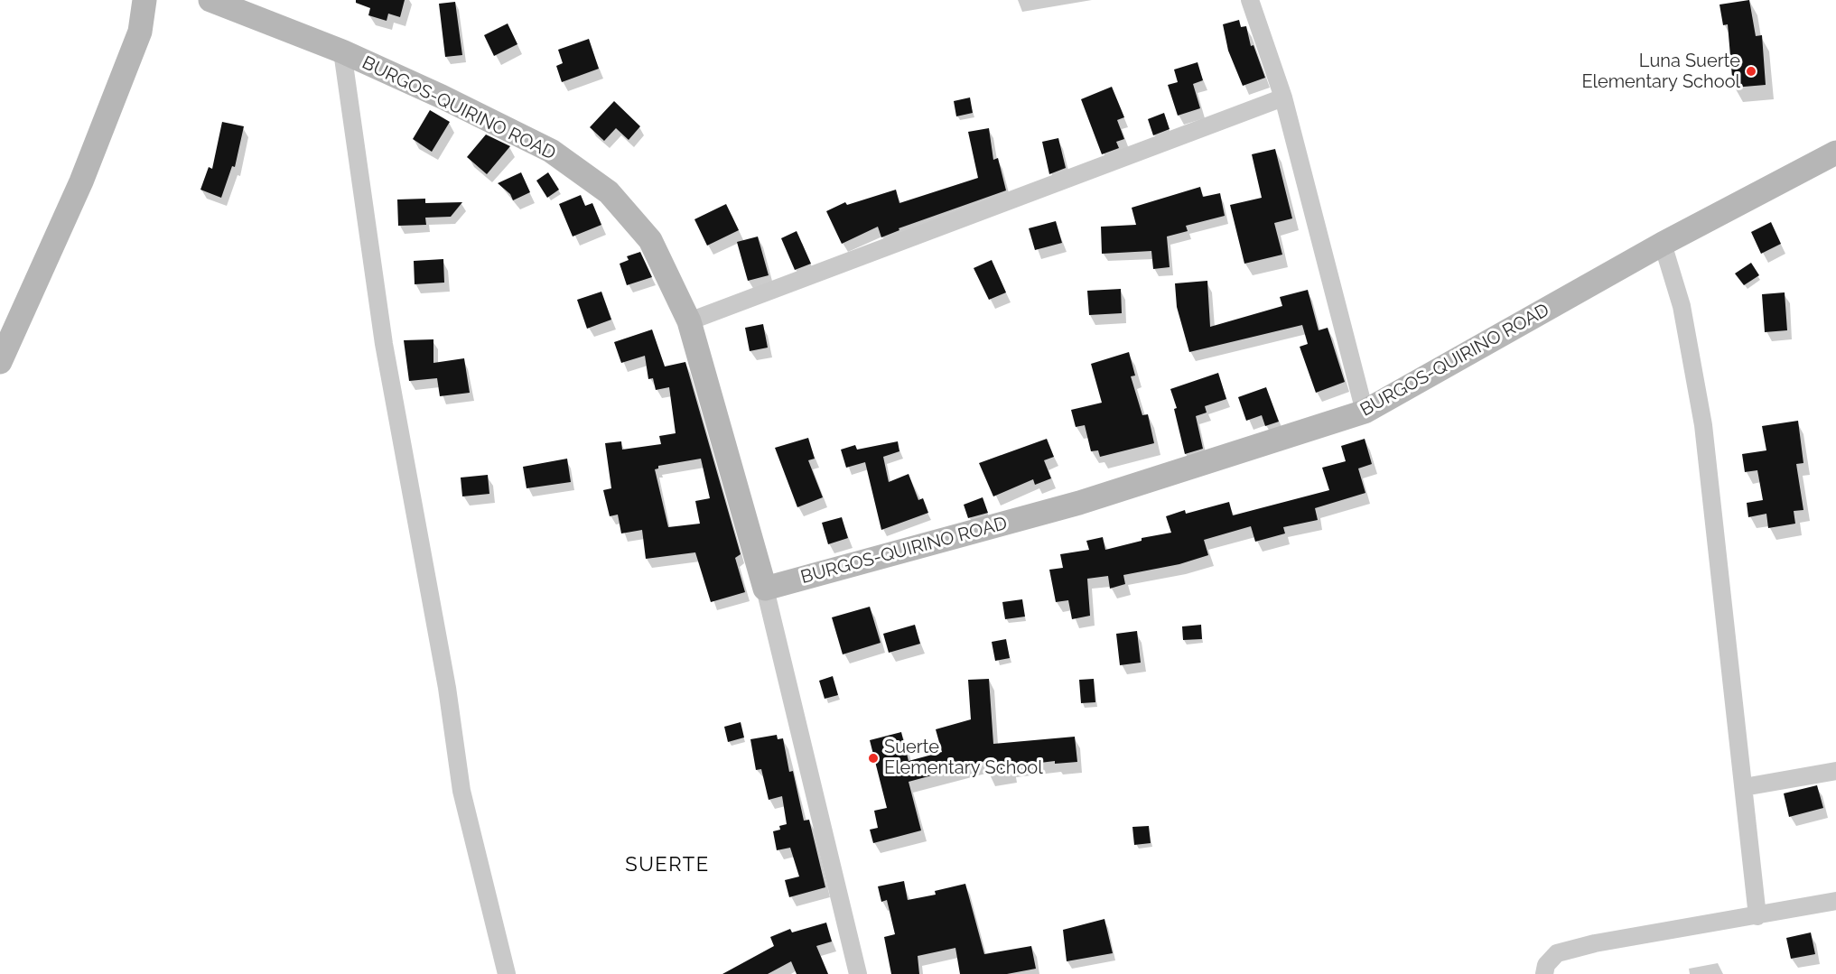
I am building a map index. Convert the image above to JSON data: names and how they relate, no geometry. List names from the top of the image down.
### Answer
{
  "streets": {
    "street": ["BURGOS-QUIRINO ROAD"]
  },
  "districts": ["SUERTE"],
  "places": ["Luna Suerte Elementary School", "Suerte Elementary School"]
}
